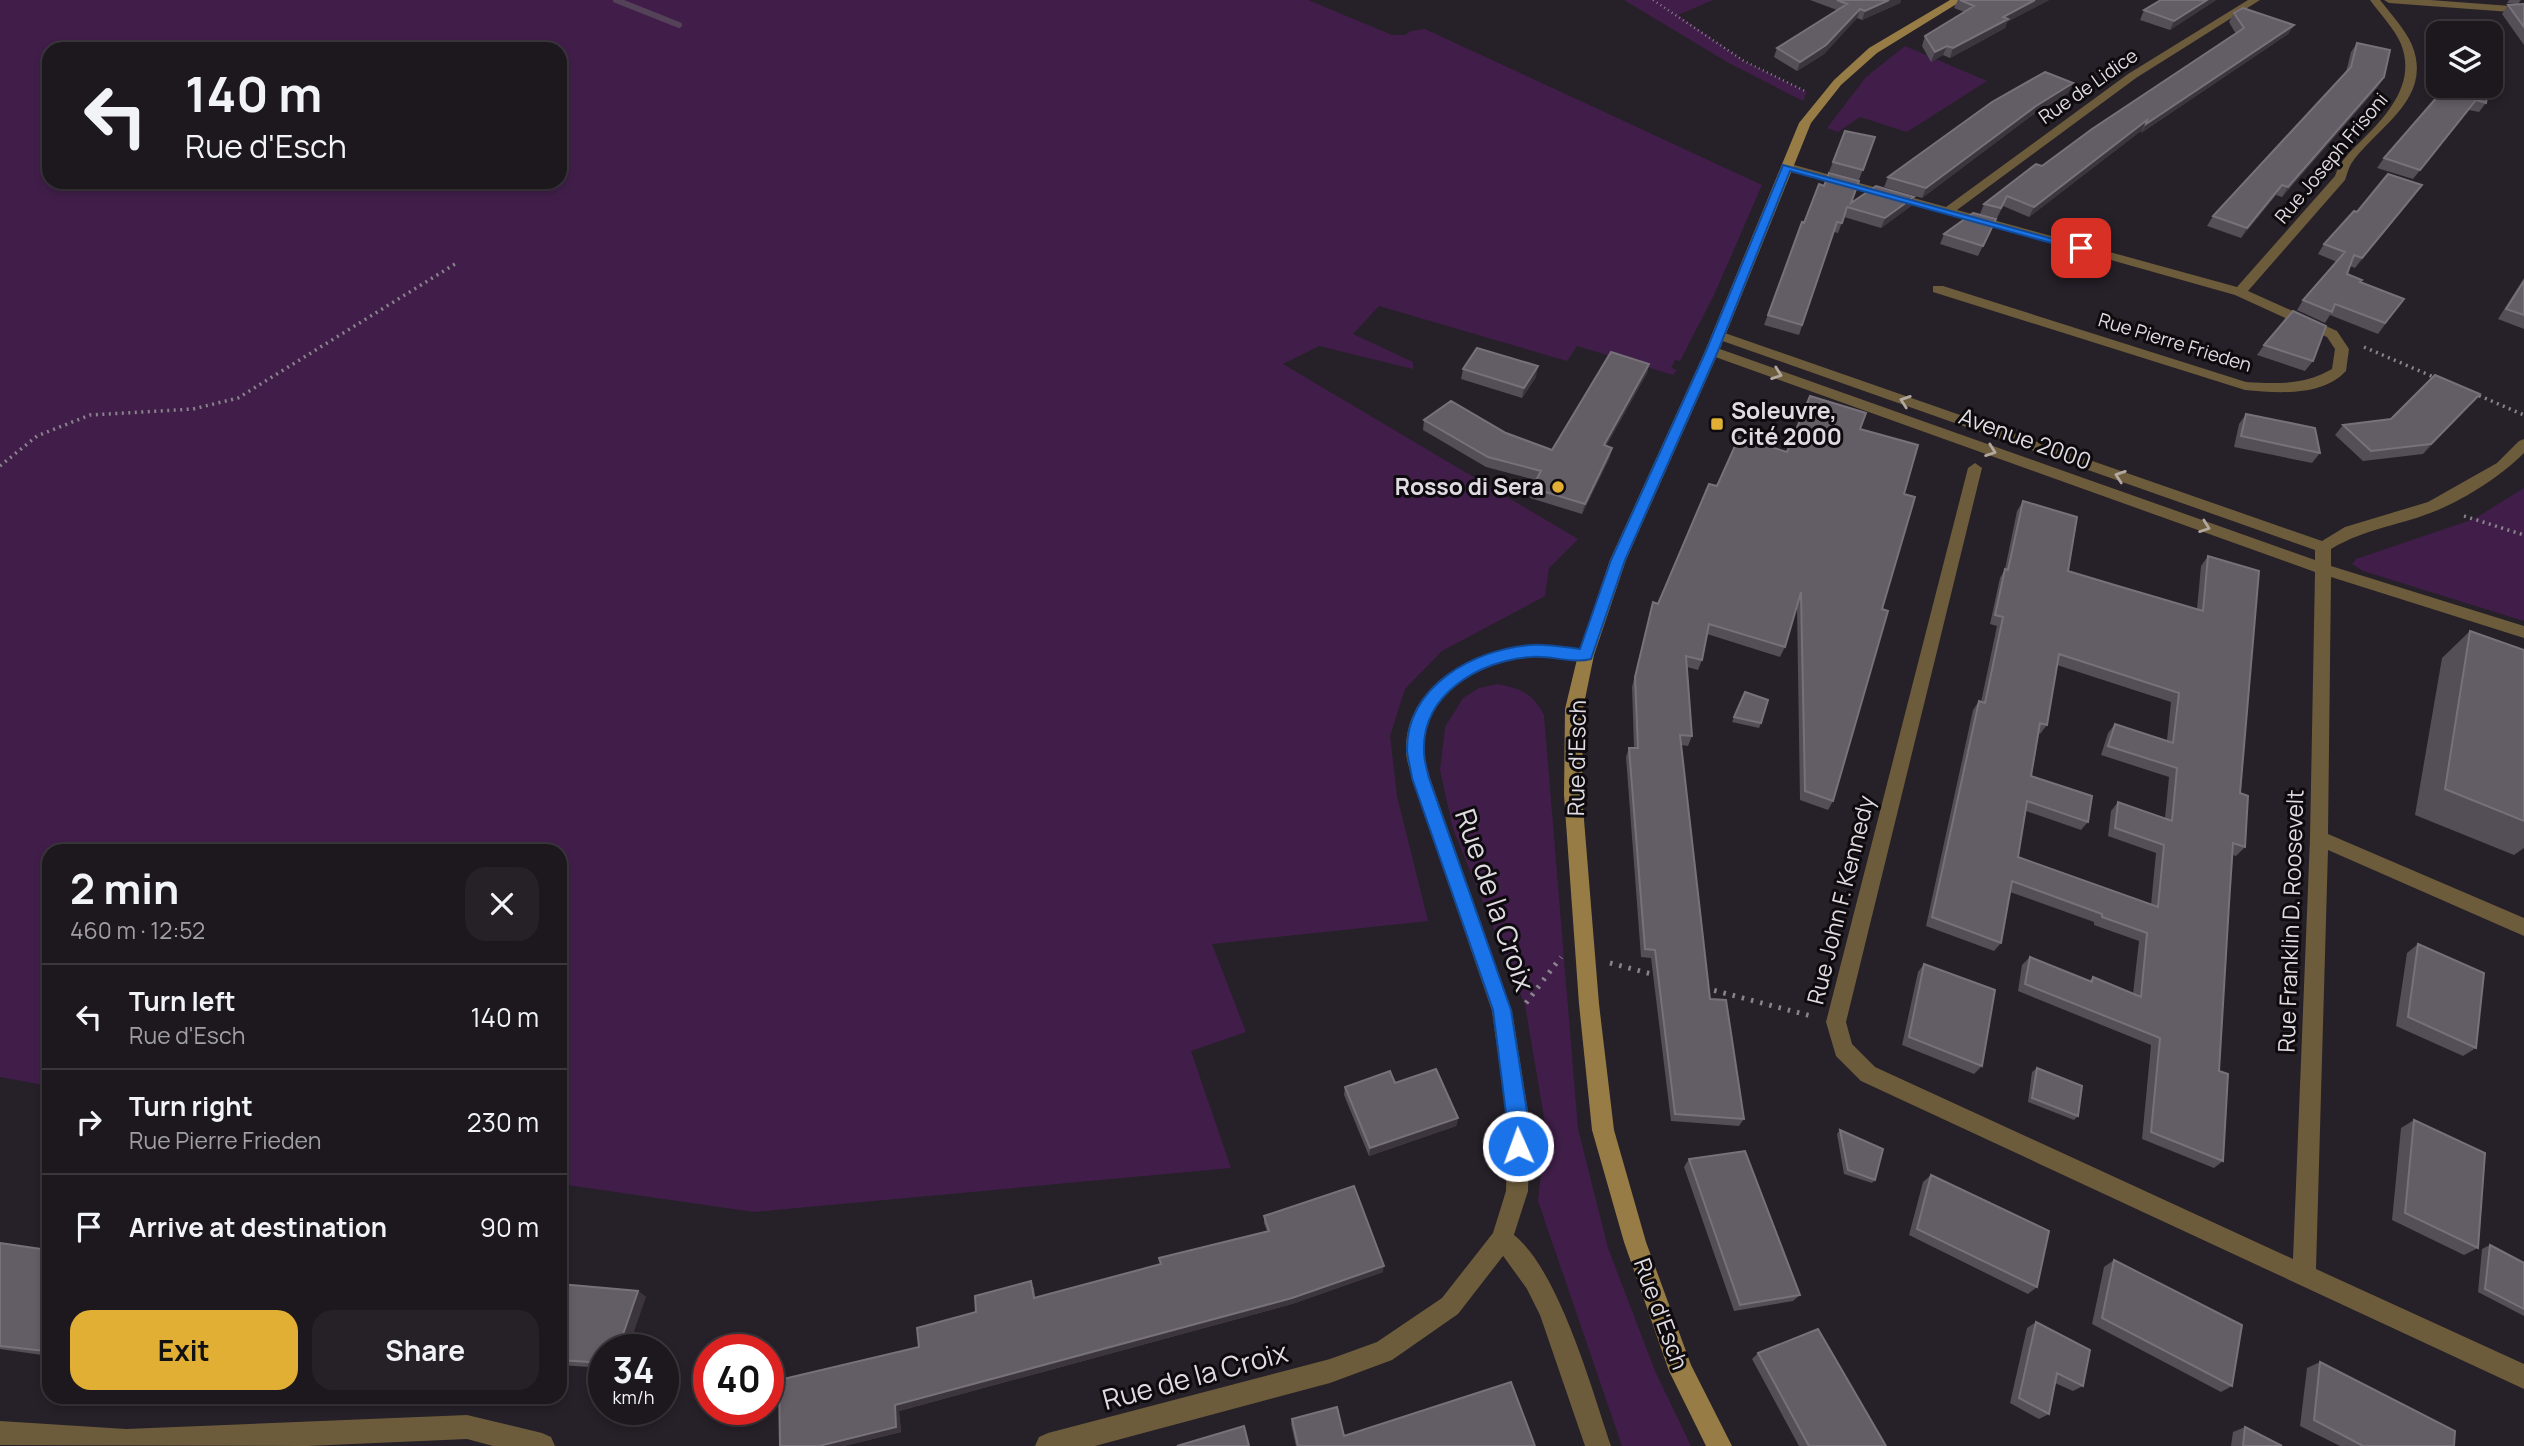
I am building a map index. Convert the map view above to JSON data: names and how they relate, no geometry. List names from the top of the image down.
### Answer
{
  "streets": {
    "main road": ["Rue d'Esch"],
    "street": [
      "Rue de Lidice",
      "Rue Joseph Frisoni",
      "Rue Pierre Frieden",
      "Avenue 2000",
      "Rue de la Croix",
      "Rue John F. Kennedy",
      "Rue Franklin D. Roosevelt"
    ]
  },
  "crossings": [
    ["Avenue 2000", "Rue d'Esch"],
    ["Avenue 2000", "Rue Franklin D. Roosevelt"],
    ["Rue d'Esch", "Rue de la Croix"],
    ["Rue John F. Kennedy", "Rue Franklin D. Roosevelt"]
  ],
  "places": {
    "transit": ["Soleuvre, Cité 2000"],
    "other": ["Rosso di Sera"]
  },
  "page": {
    "turn": ["140 m", "Rue d'Esch"],
    "heading": ["2 min", "460 m · 12:52"],
    "list": [
      {
        "name": "Turn left",
        "note": "Rue d'Esch",
        "value": "140 m"
      },
      {
        "name": "Turn right",
        "note": "Rue Pierre Frieden",
        "value": "230 m"
      },
      {
        "name": "Arrive at destination",
        "value": "90 m"
      }
    ],
    "buttons": ["Exit", "Share"],
    "speed": "34 km/h",
    "limit": "40"
  }
}
